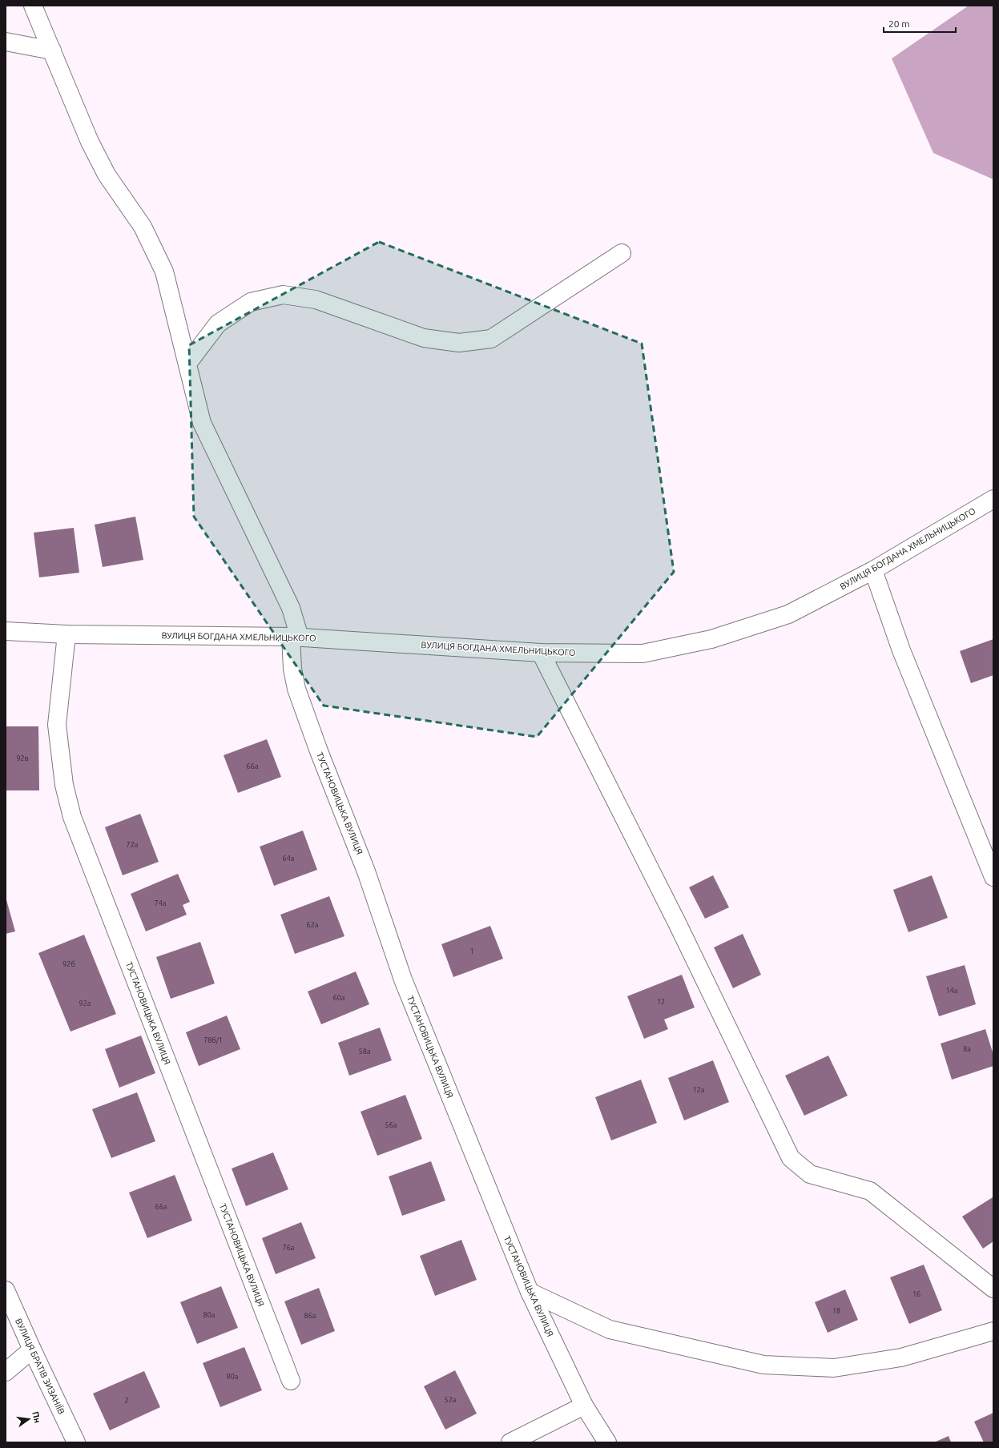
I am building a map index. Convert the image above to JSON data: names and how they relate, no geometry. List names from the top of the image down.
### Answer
{
  "streets": {
    "street": ["ВУЛИЦЯ БОГДАНА ХМЕЛЬНИЦЬКОГО", "ТУСТАНОВИЦЬКА ВУЛИЦЯ", "ВУЛИЦЯ БРАТІВ ЗИЗАНІЇВ"]
  },
  "crossings": [
    ["ВУЛИЦЯ БОГДАНА ХМЕЛЬНИЦЬКОГО", "ТУСТАНОВИЦЬКА ВУЛИЦЯ"]
  ],
  "house_numbers": [
    "92в",
    "66а",
    "72а",
    "64а",
    "74а",
    "62а",
    "1",
    "92б",
    "14а",
    "60а",
    "12",
    "92а",
    "78б/1",
    "8а",
    "58а",
    "12а",
    "56а",
    "66а",
    "76а",
    "16",
    "18",
    "80а",
    "86а",
    "90а",
    "52а",
    "2"
  ],
  "scale_bar": "20 m",
  "north": "right"
}
